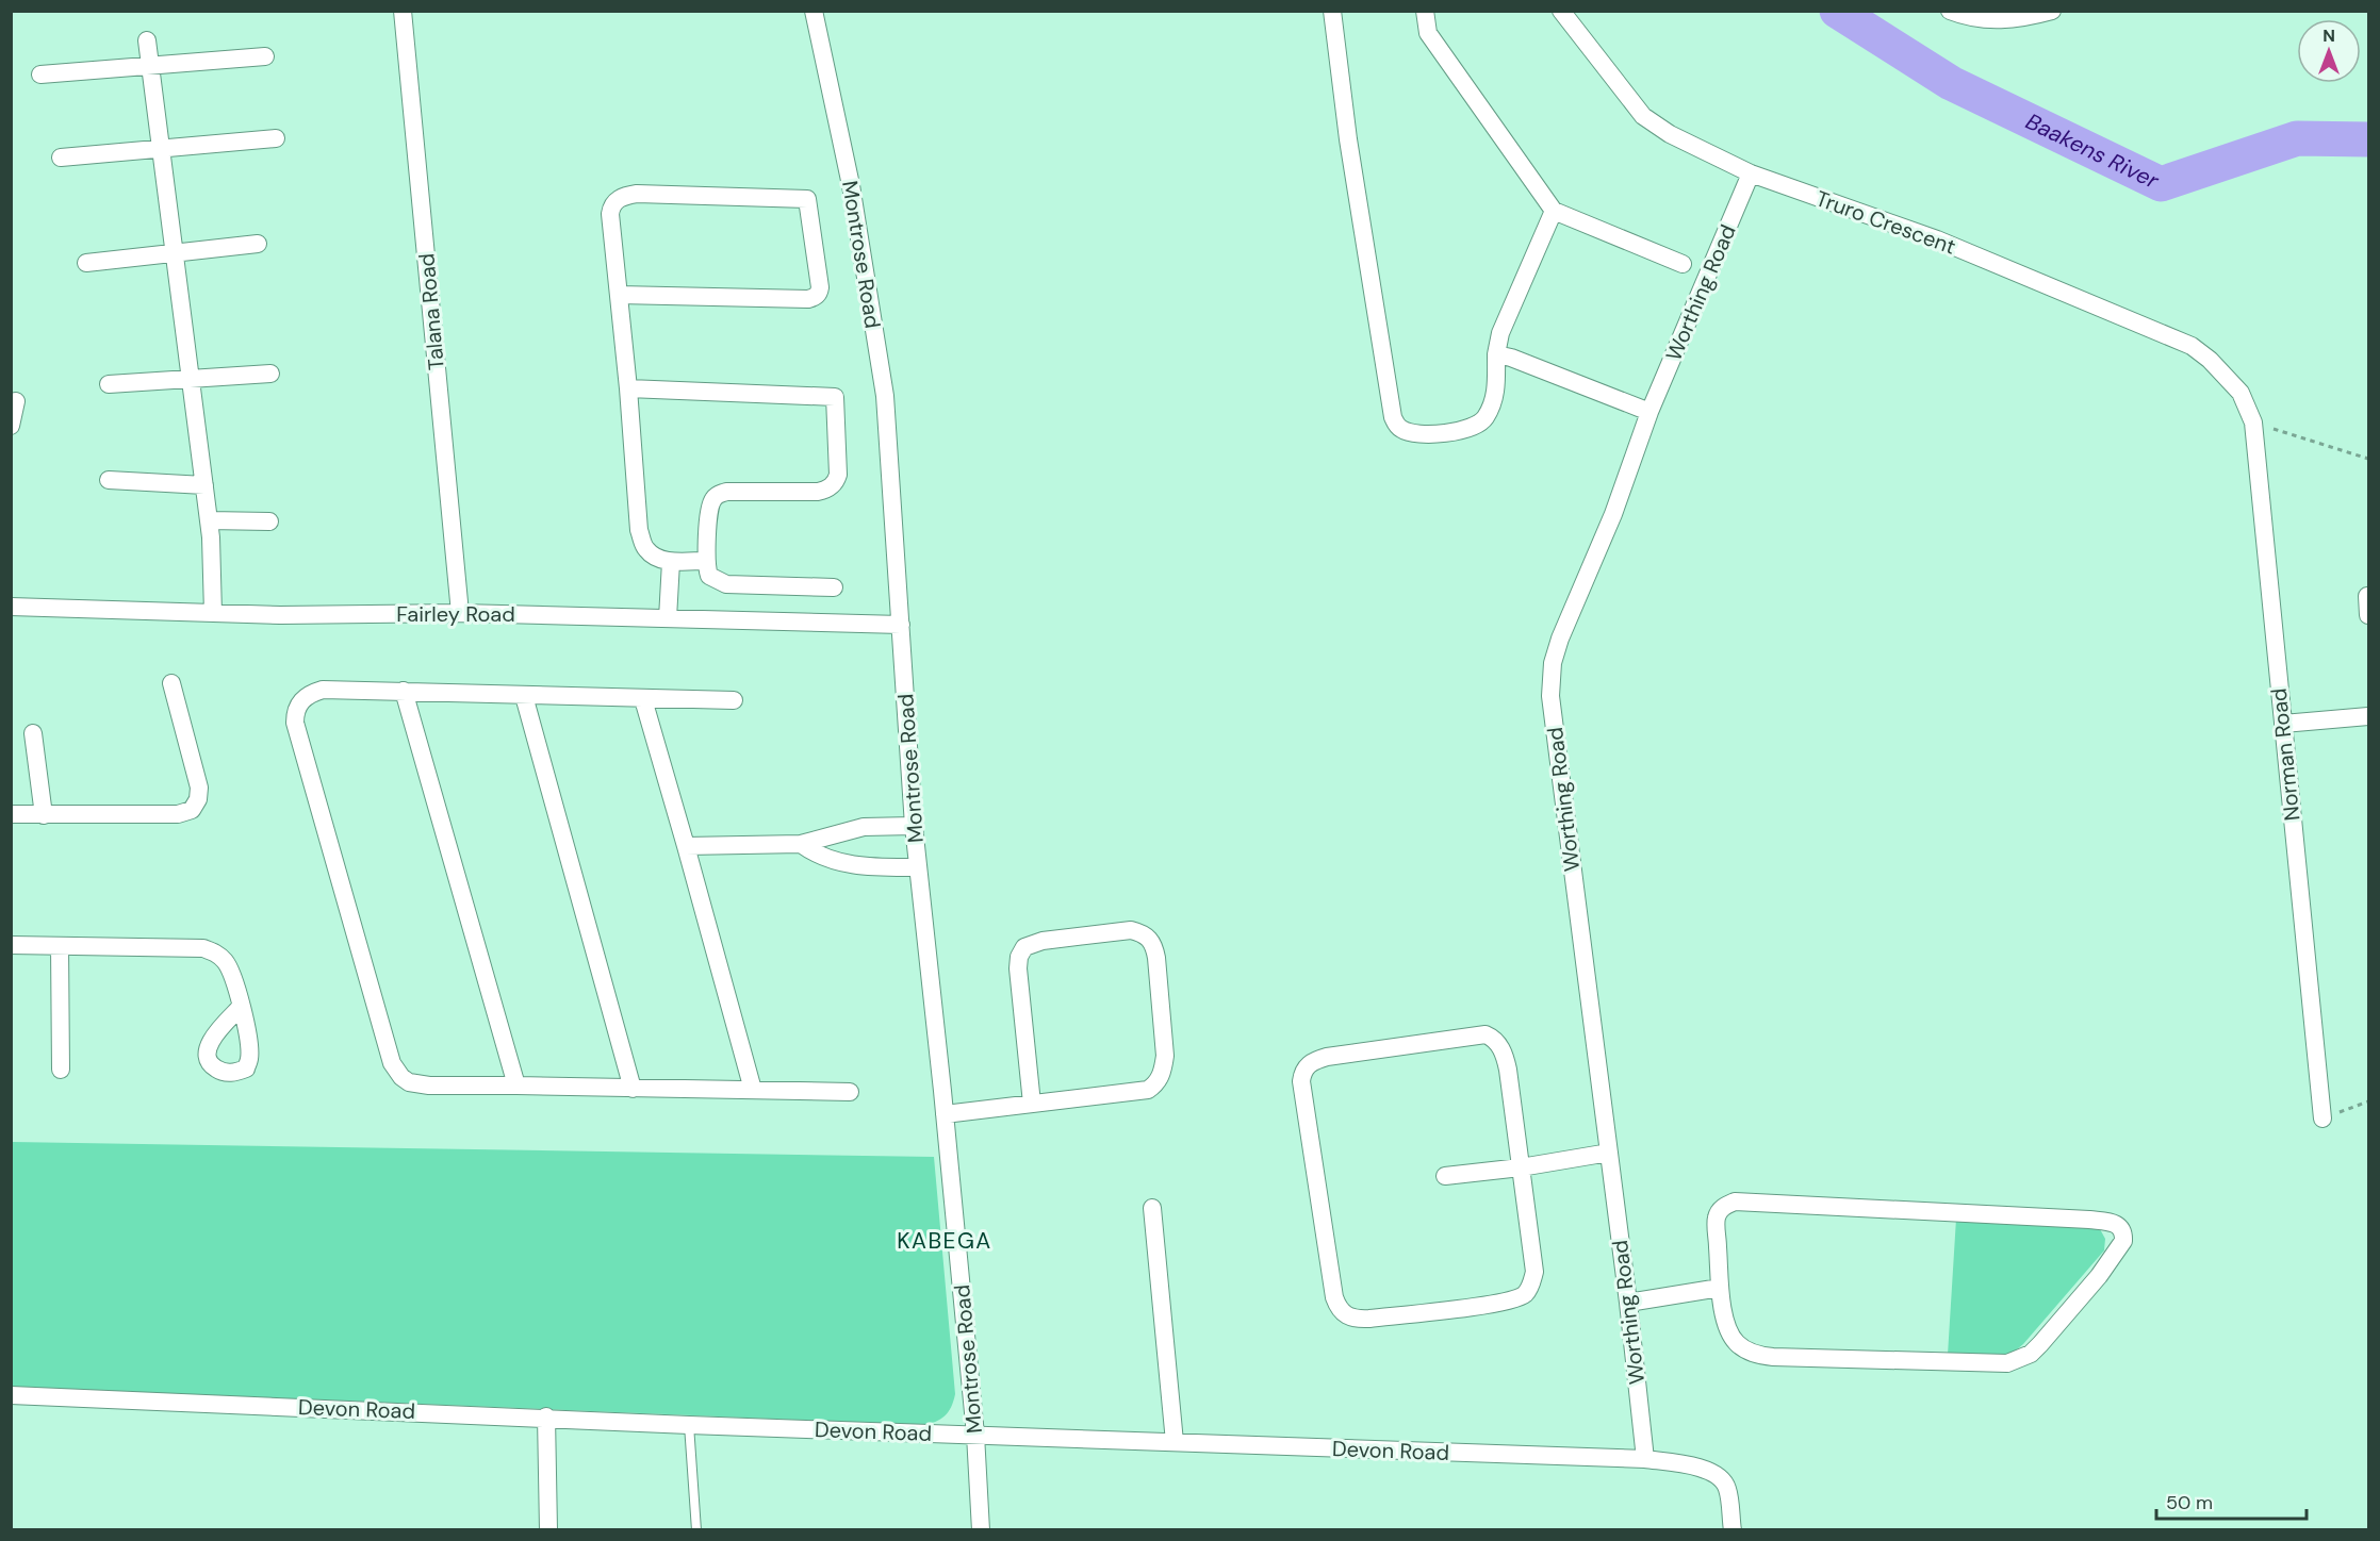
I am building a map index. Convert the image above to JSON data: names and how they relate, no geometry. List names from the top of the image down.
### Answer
{
  "streets": {
    "street": [
      "Truro Crescent",
      "Montrose Road",
      "Worthing Road",
      "Talana Road",
      "Fairley Road",
      "Norman Road",
      "Devon Road"
    ]
  },
  "crossings": [
    ["Truro Crescent", "Worthing Road"],
    ["Truro Crescent", "Norman Road"],
    ["Montrose Road", "Fairley Road"],
    ["Montrose Road", "Devon Road"],
    ["Worthing Road", "Devon Road"],
    ["Talana Road", "Fairley Road"]
  ],
  "districts": ["KABEGA"],
  "water": ["Baakens River"],
  "scale_bar": "50 m",
  "north": "top"
}
